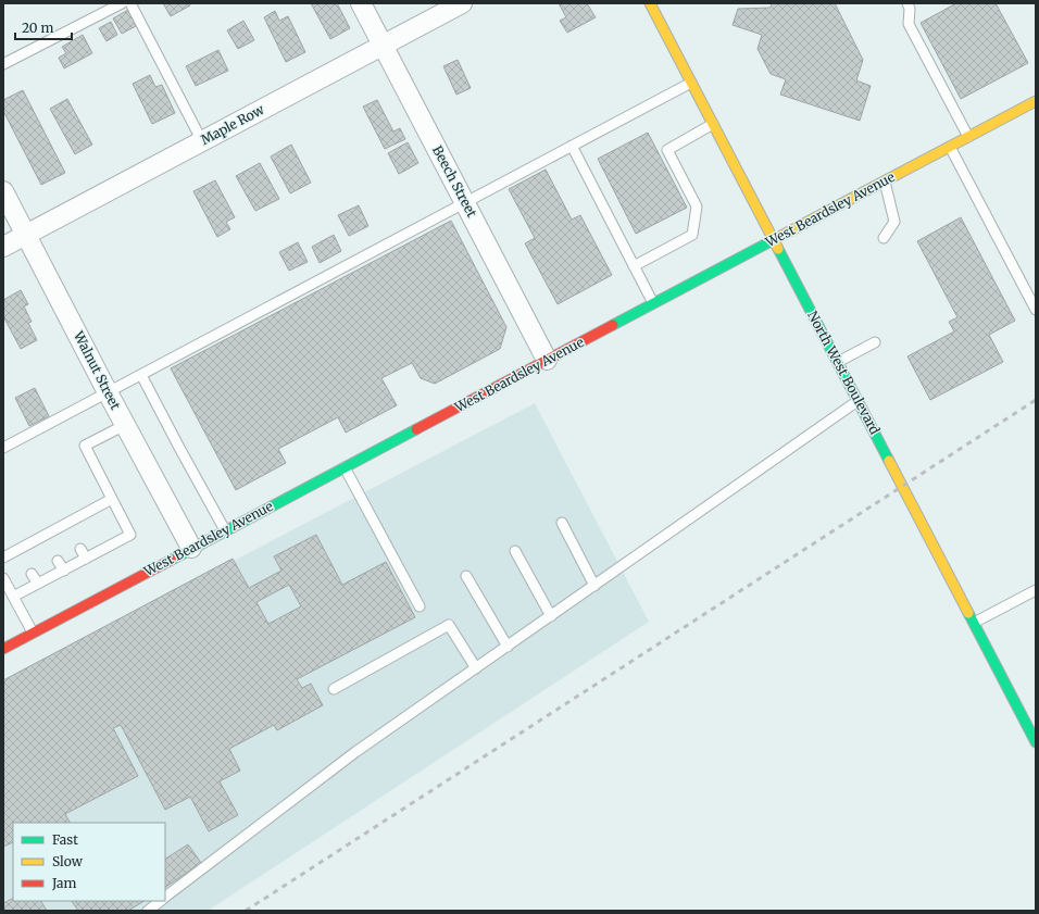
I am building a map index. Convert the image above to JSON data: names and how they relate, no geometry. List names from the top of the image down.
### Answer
{
  "streets": {
    "main road": ["West Beardsley Avenue", "North West Boulevard"],
    "street": ["Maple Row", "Beech Street", "Walnut Street"]
  },
  "crossings": [
    ["Maple Row", "Beech Street"],
    ["Maple Row", "Walnut Street"],
    ["Beech Street", "West Beardsley Avenue"],
    ["West Beardsley Avenue", "Walnut Street"],
    ["West Beardsley Avenue", "North West Boulevard"]
  ],
  "legend": ["Fast", "Slow", "Jam"],
  "scale_bar": "20 m"
}
